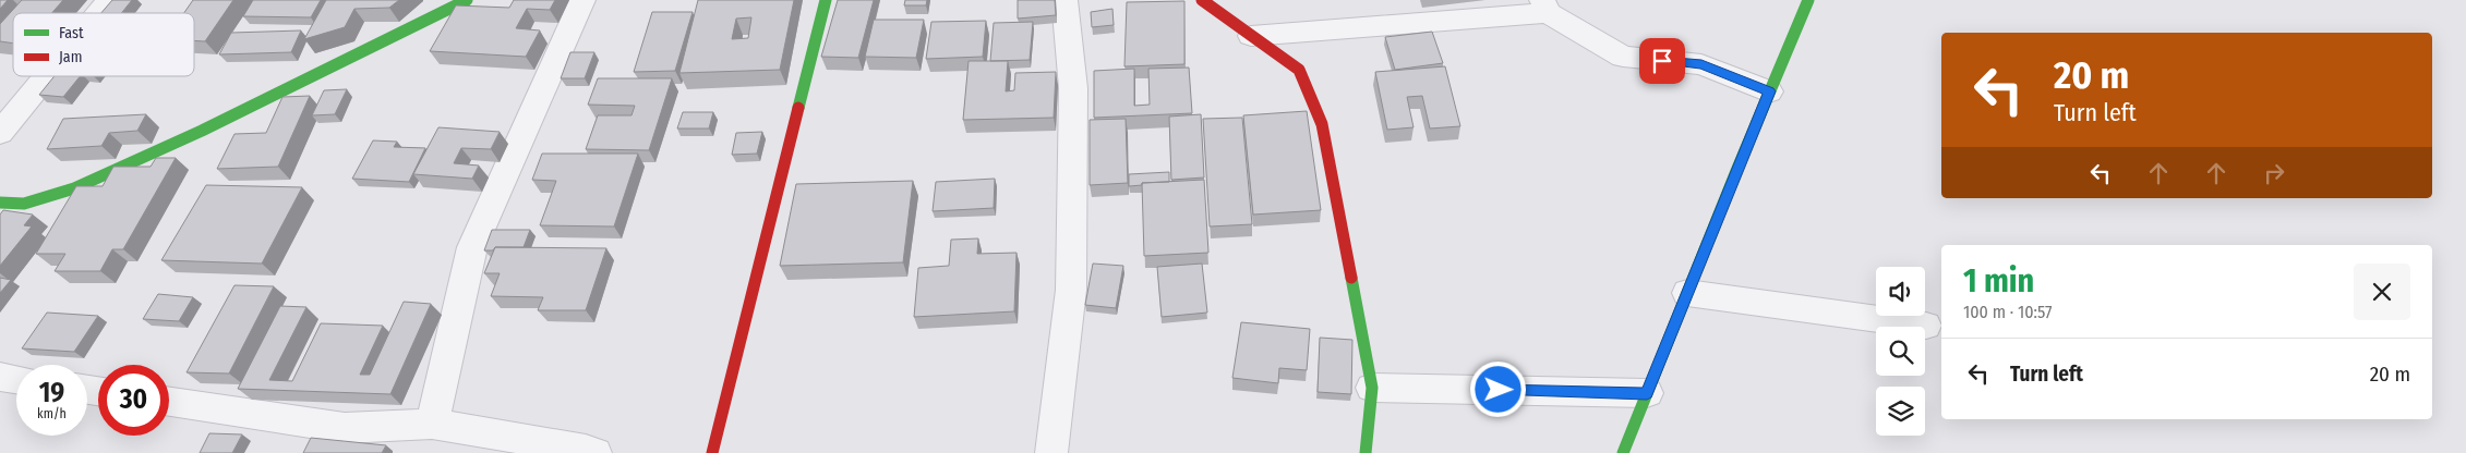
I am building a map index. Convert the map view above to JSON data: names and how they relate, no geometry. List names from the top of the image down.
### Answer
{
  "legend": ["Fast", "Jam"],
  "page": {
    "turn": ["20 m", "Turn left"],
    "heading": ["1 min", "100 m · 10:57"],
    "list": [
      {
        "name": "Turn left",
        "value": "20 m"
      }
    ],
    "speed": "19 km/h",
    "limit": "30"
  }
}
